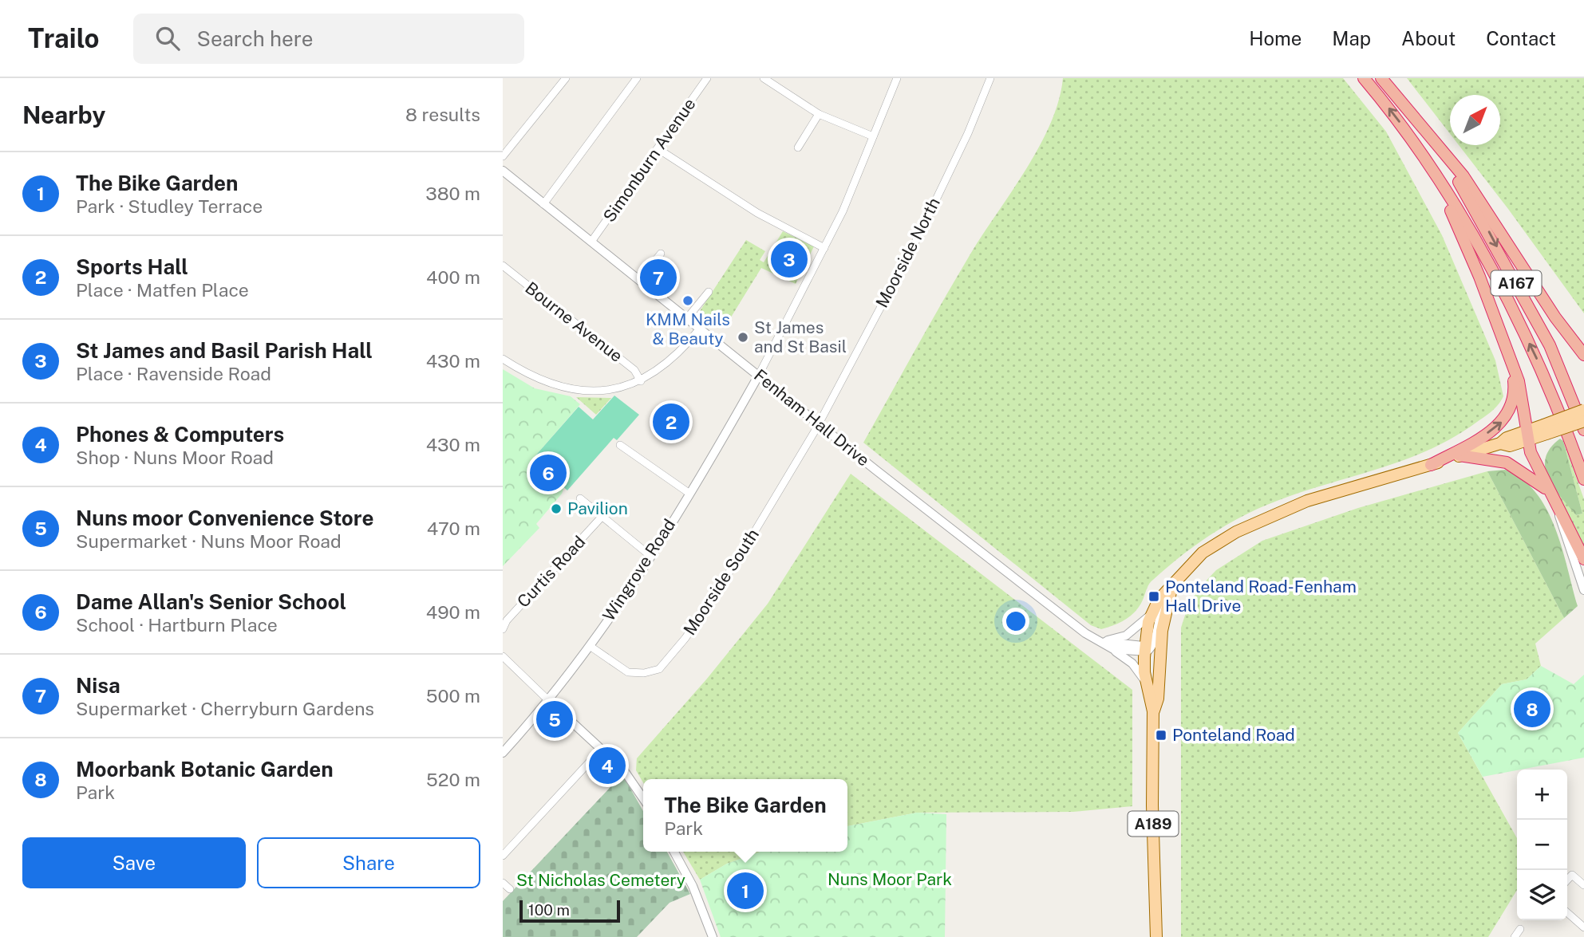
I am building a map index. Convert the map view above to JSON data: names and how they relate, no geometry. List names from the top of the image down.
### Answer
{
  "streets": {
    "highway": ["A167"],
    "main road": ["A189"],
    "street": [
      "Simonburn Avenue",
      "Moorside North",
      "Bourne Avenue",
      "Fenham Hall Drive",
      "Wingrove Road",
      "Curtis Road",
      "Moorside South"
    ]
  },
  "crossings": [
    ["Simonburn Avenue", "Fenham Hall Drive"],
    ["Moorside North", "Fenham Hall Drive"],
    ["Moorside North", "Moorside South"],
    ["Fenham Hall Drive", "Wingrove Road"],
    ["Fenham Hall Drive", "Moorside South"],
    ["Fenham Hall Drive", "A189"],
    ["Wingrove Road", "Moorside South"]
  ],
  "parks": ["Nuns Moor Park", "St Nicholas Cemetery"],
  "places": {
    "other": ["KMM Nails & Beauty", "St James and St Basil", "Pavilion"],
    "transit": ["Ponteland Road-Fenham Hall Drive", "Ponteland Road"]
  },
  "scale_bar": "100 m",
  "north": "top right",
  "page": {
    "header": "Trailo",
    "search": "Search here",
    "nav": [
      "Home",
      "Map",
      "About",
      "Contact"
    ],
    "heading": ["Nearby", "8 results"],
    "list": [
      {
        "mark": "1",
        "name": "The Bike Garden",
        "note": "Park · Studley Terrace",
        "value": "380 m"
      },
      {
        "mark": "2",
        "name": "Sports Hall",
        "note": "Place · Matfen Place",
        "value": "400 m"
      },
      {
        "mark": "3",
        "name": "St James and Basil Parish Hall",
        "note": "Place · Ravenside Road",
        "value": "430 m"
      },
      {
        "mark": "4",
        "name": "Phones & Computers",
        "note": "Shop · Nuns Moor Road",
        "value": "430 m"
      },
      {
        "mark": "5",
        "name": "Nuns moor Convenience Store",
        "note": "Supermarket · Nuns Moor Road",
        "value": "470 m"
      },
      {
        "mark": "6",
        "name": "Dame Allan's Senior School",
        "note": "School · Hartburn Place",
        "value": "490 m"
      },
      {
        "mark": "7",
        "name": "Nisa",
        "note": "Supermarket · Cherryburn Gardens",
        "value": "500 m"
      },
      {
        "mark": "8",
        "name": "Moorbank Botanic Garden",
        "note": "Park",
        "value": "520 m"
      }
    ],
    "pins": [
      "3",
      "7",
      "2",
      "6",
      "8",
      "5",
      "4",
      "1"
    ],
    "map_buttons": ["+", "−"],
    "popup": ["The Bike Garden", "Park"],
    "buttons": ["Save", "Share"],
    "scale": "100 m"
  }
}
